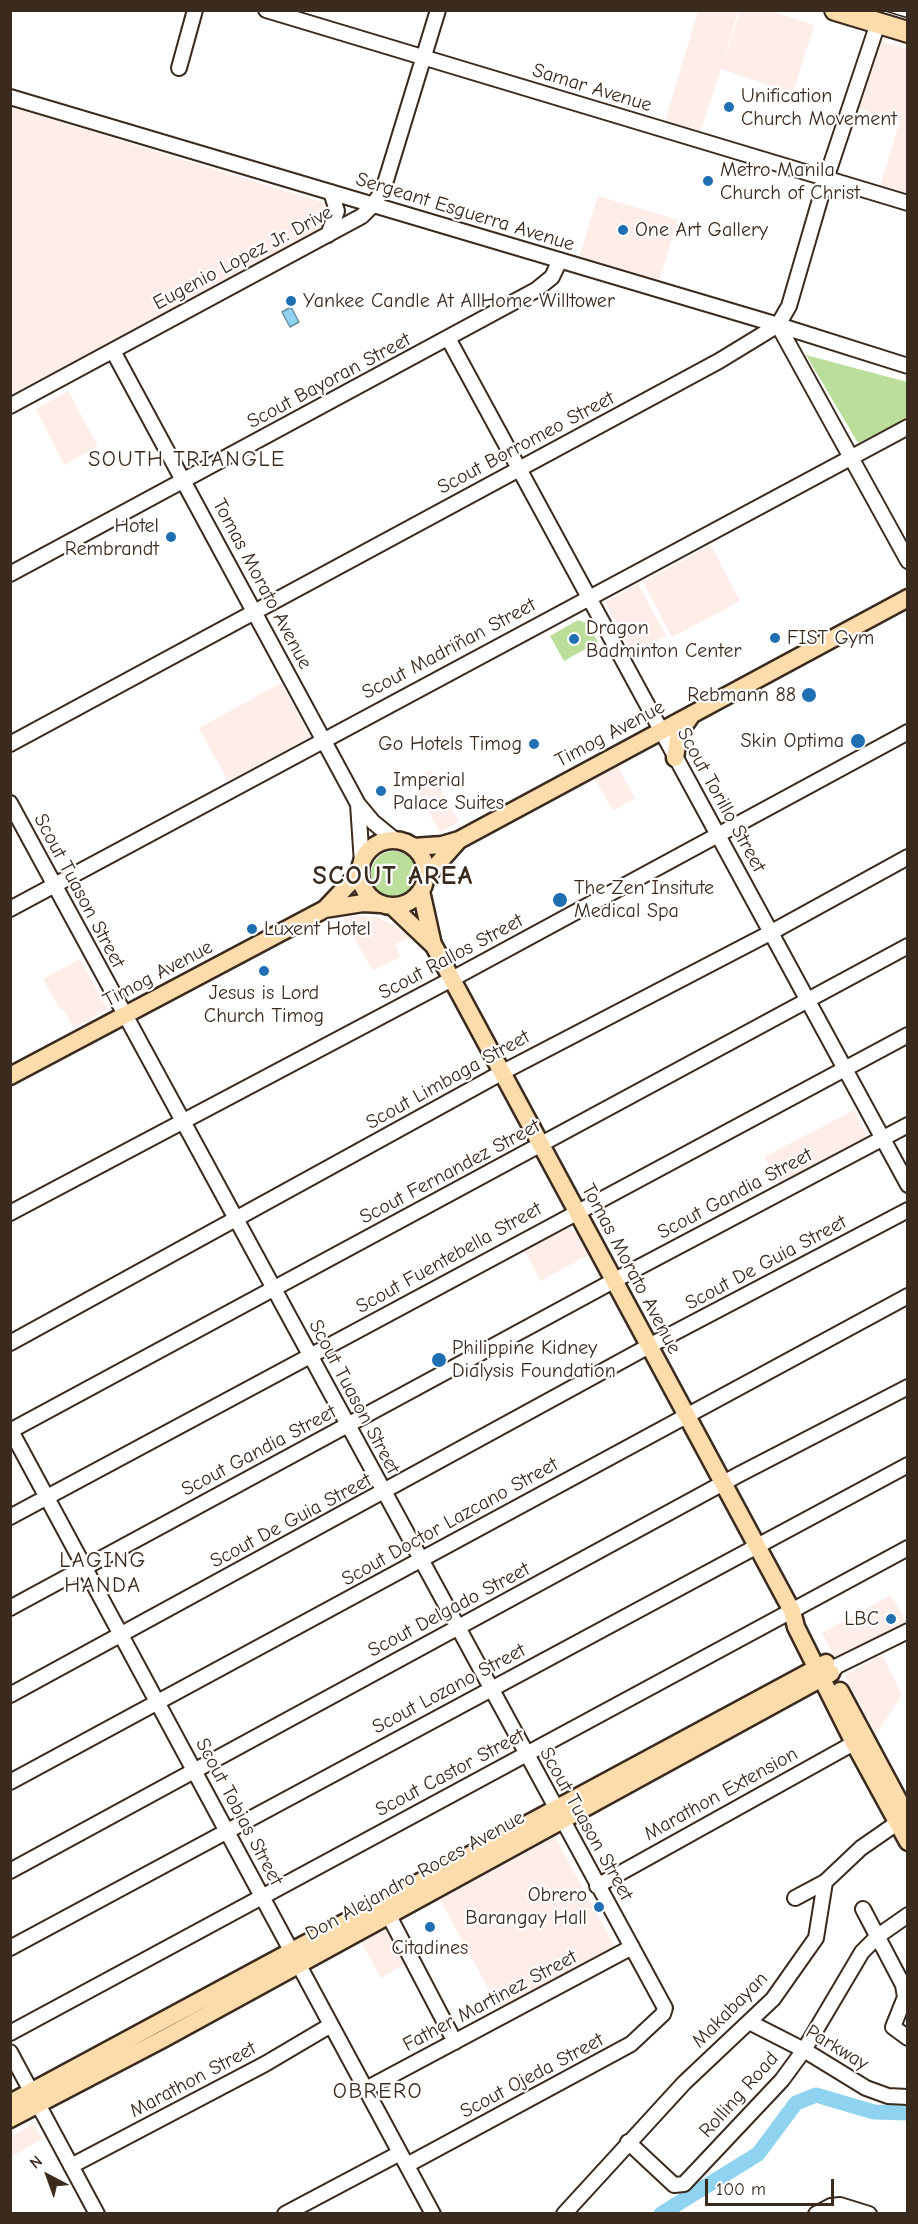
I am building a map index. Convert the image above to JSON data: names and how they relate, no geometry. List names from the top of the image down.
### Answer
{
  "streets": {
    "main road": ["Tomas Morato Avenue", "Timog Avenue", "Don Alejandro Roces Avenue"],
    "street": [
      "Samar Avenue",
      "Sergeant Esguerra Avenue",
      "Eugenio Lopez Jr. Drive",
      "Scout Bayoran Street",
      "Scout Borromeo Street",
      "Scout Madriñan Street",
      "Scout Torillo Street",
      "Scout Tuason Street",
      "Scout Rallos Street",
      "Scout Limbaga Street",
      "Scout Fernandez Street",
      "Scout Gandia Street",
      "Scout Fuentebella Street",
      "Scout De Guia Street",
      "Scout Doctor Lazcano Street",
      "Scout Delgado Street",
      "Scout Lozano Street",
      "Scout Castor Street",
      "Marathon Extension",
      "Scout Tobias Street",
      "Father Martinez Street",
      "Makabayan",
      "Parkway",
      "Scout Ojeda Street",
      "Marathon Street",
      "Rolling Road"
    ]
  },
  "crossings": [
    ["Samar Avenue", "Eugenio Lopez Jr. Drive"],
    ["Sergeant Esguerra Avenue", "Eugenio Lopez Jr. Drive"],
    ["Sergeant Esguerra Avenue", "Scout Bayoran Street"],
    ["Sergeant Esguerra Avenue", "Scout Borromeo Street"],
    ["Eugenio Lopez Jr. Drive", "Tomas Morato Avenue"],
    ["Scout Bayoran Street", "Tomas Morato Avenue"],
    ["Scout Bayoran Street", "Scout Torillo Street"],
    ["Scout Borromeo Street", "Tomas Morato Avenue"],
    ["Scout Borromeo Street", "Scout Torillo Street"],
    ["Tomas Morato Avenue", "Scout Madriñan Street"],
    ["Tomas Morato Avenue", "Timog Avenue"],
    ["Tomas Morato Avenue", "Scout Rallos Street"],
    ["Tomas Morato Avenue", "Scout Limbaga Street"],
    ["Tomas Morato Avenue", "Scout Fernandez Street"],
    ["Tomas Morato Avenue", "Scout Gandia Street"],
    ["Tomas Morato Avenue", "Scout Fuentebella Street"],
    ["Tomas Morato Avenue", "Scout De Guia Street"],
    ["Tomas Morato Avenue", "Scout Doctor Lazcano Street"],
    ["Tomas Morato Avenue", "Scout Delgado Street"],
    ["Tomas Morato Avenue", "Scout Lozano Street"],
    ["Tomas Morato Avenue", "Scout Castor Street"],
    ["Tomas Morato Avenue", "Marathon Extension"],
    ["Tomas Morato Avenue", "Don Alejandro Roces Avenue"],
    ["Scout Madriñan Street", "Scout Torillo Street"],
    ["Scout Madriñan Street", "Scout Tuason Street"],
    ["Timog Avenue", "Scout Torillo Street"],
    ["Timog Avenue", "Scout Tuason Street"],
    ["Scout Torillo Street", "Scout Rallos Street"],
    ["Scout Torillo Street", "Scout Limbaga Street"],
    ["Scout Torillo Street", "Scout Fernandez Street"],
    ["Scout Torillo Street", "Scout Gandia Street"],
    ["Scout Torillo Street", "Scout Fuentebella Street"],
    ["Scout Tuason Street", "Scout Rallos Street"],
    ["Scout Tuason Street", "Scout Limbaga Street"],
    ["Scout Tuason Street", "Scout Fernandez Street"],
    ["Scout Tuason Street", "Scout Gandia Street"],
    ["Scout Tuason Street", "Scout Fuentebella Street"],
    ["Scout Tuason Street", "Scout De Guia Street"],
    ["Scout Tuason Street", "Scout Doctor Lazcano Street"],
    ["Scout Tuason Street", "Scout Delgado Street"],
    ["Scout Tuason Street", "Scout Lozano Street"],
    ["Scout Tuason Street", "Scout Castor Street"],
    ["Scout Tuason Street", "Marathon Extension"],
    ["Scout Tuason Street", "Don Alejandro Roces Avenue"],
    ["Scout Tuason Street", "Father Martinez Street"],
    ["Scout Tuason Street", "Scout Ojeda Street"],
    ["Scout Fernandez Street", "Scout Tobias Street"],
    ["Scout Gandia Street", "Scout Tobias Street"],
    ["Scout Fuentebella Street", "Scout Tobias Street"],
    ["Scout De Guia Street", "Scout Tobias Street"],
    ["Scout Doctor Lazcano Street", "Scout Tobias Street"],
    ["Scout Delgado Street", "Scout Tobias Street"],
    ["Scout Lozano Street", "Scout Tobias Street"],
    ["Scout Castor Street", "Scout Tobias Street"],
    ["Scout Tobias Street", "Don Alejandro Roces Avenue"],
    ["Scout Tobias Street", "Father Martinez Street"],
    ["Scout Tobias Street", "Scout Ojeda Street"],
    ["Scout Tobias Street", "Marathon Street"],
    ["Makabayan", "Parkway"],
    ["Makabayan", "Rolling Road"],
    ["Parkway", "Rolling Road"]
  ],
  "districts": [
    "SOUTH TRIANGLE",
    "SCOUT AREA",
    "LAGING HANDA",
    "OBRERO"
  ],
  "places": [
    "Unification Church Movement",
    "Metro Manila Church of Christ",
    "One Art Gallery",
    "Yankee Candle At AllHome Willtower",
    "Hotel Rembrandt",
    "FIST Gym",
    "Dragon Badminton Center",
    "Rebmann 88",
    "Skin Optima",
    "Go Hotels Timog",
    "Imperial Palace Suites",
    "The Zen Insitute Medical Spa",
    "Luxent Hotel",
    "Jesus is Lord Church Timog",
    "Philippine Kidney Dialysis Foundation",
    "LBC",
    "Obrero Barangay Hall",
    "Citadines"
  ],
  "scale_bar": "100 m",
  "north": "top left"
}
